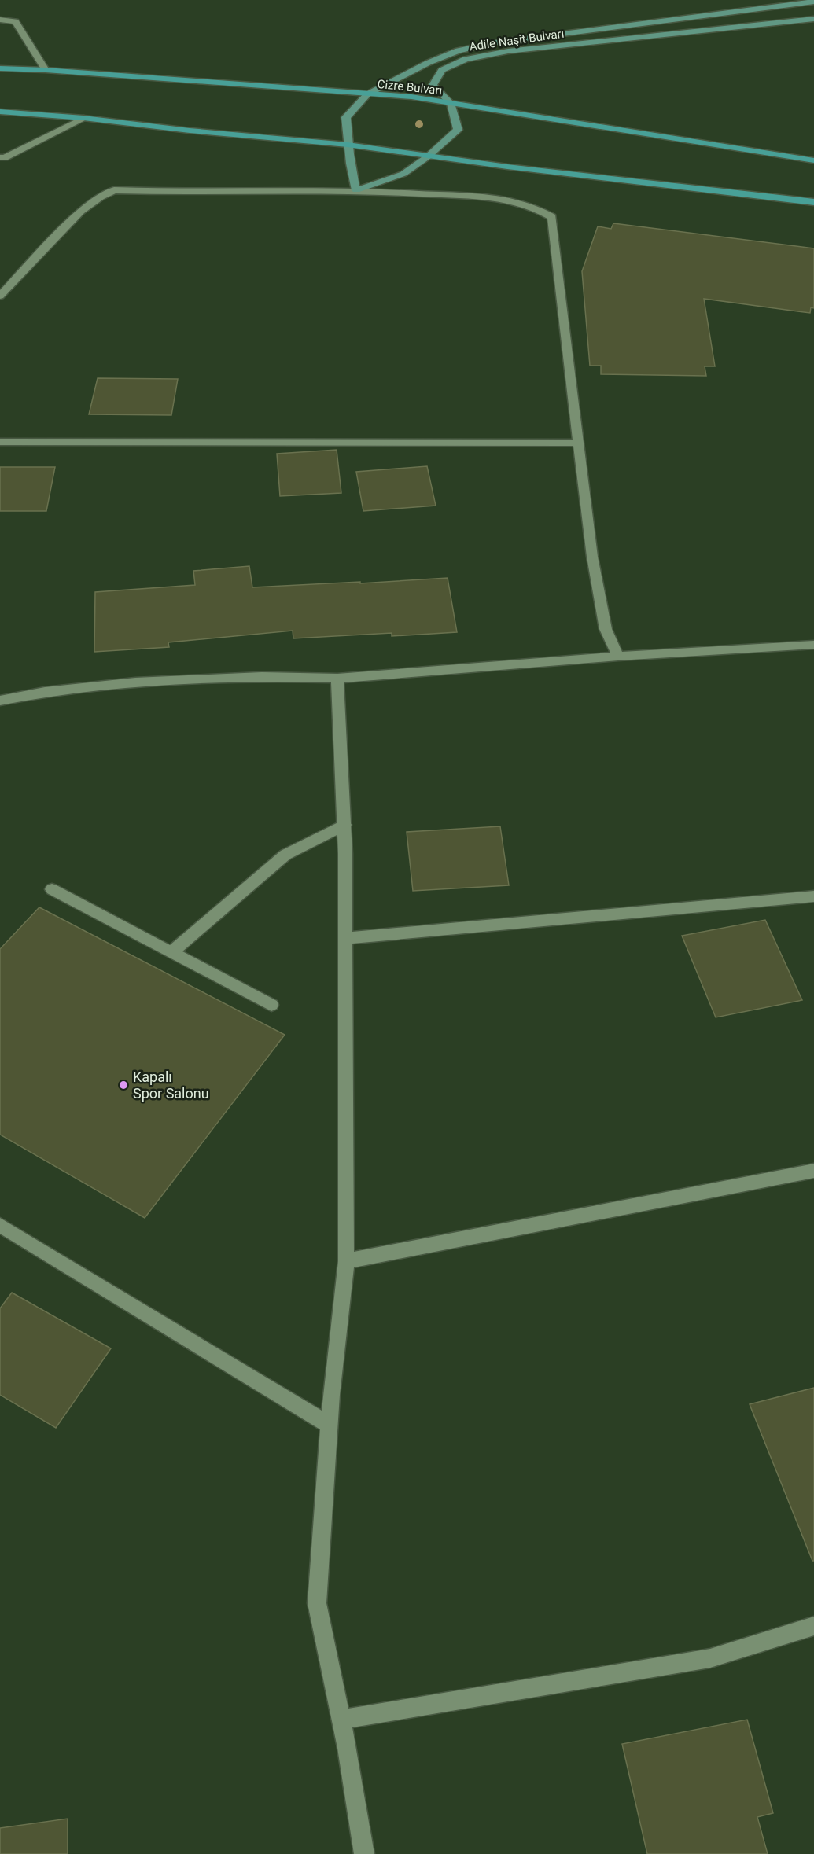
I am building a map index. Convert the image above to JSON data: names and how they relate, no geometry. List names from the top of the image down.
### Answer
{
  "streets": {
    "main road": ["Adile Naşit Bulvarı", "Cizre Bulvarı"]
  },
  "crossings": [
    ["Adile Naşit Bulvarı", "Cizre Bulvarı"]
  ],
  "places": ["Kapalı Spor Salonu"]
}
